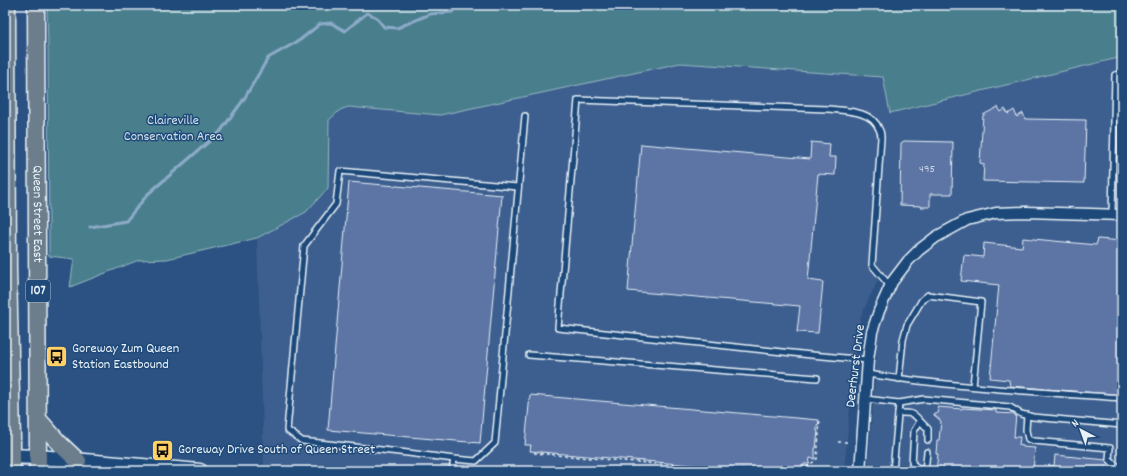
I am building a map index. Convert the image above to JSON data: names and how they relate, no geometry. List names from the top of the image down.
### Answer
{
  "streets": {
    "main road": ["Queen Street East", "107"],
    "street": ["Deerhurst Drive"]
  },
  "parks": ["Claireville Conservation Area"],
  "places": {
    "bus stop": ["Goreway Zum Queen Station Eastbound", "Goreway Drive South of Queen Street"]
  },
  "house_numbers": ["495"],
  "north": "top left"
}
